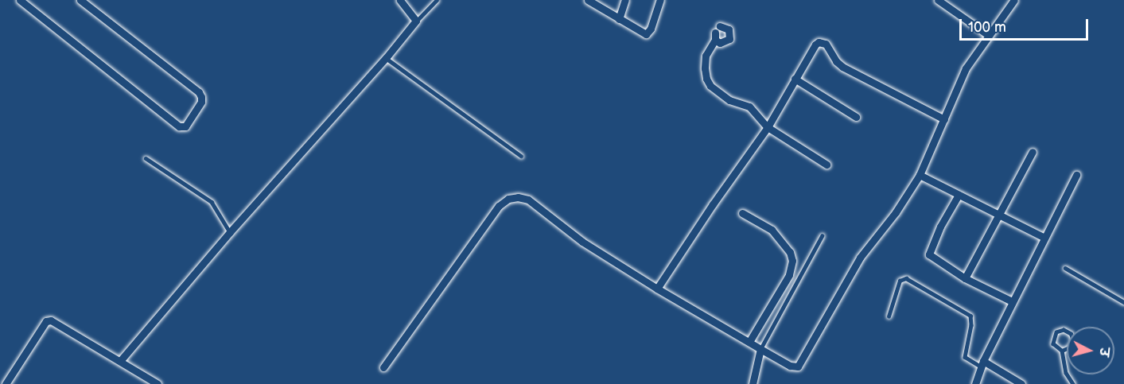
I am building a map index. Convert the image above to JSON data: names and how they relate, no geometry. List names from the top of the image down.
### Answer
{
  "scale_bar": "100 m",
  "north": "right"
}
